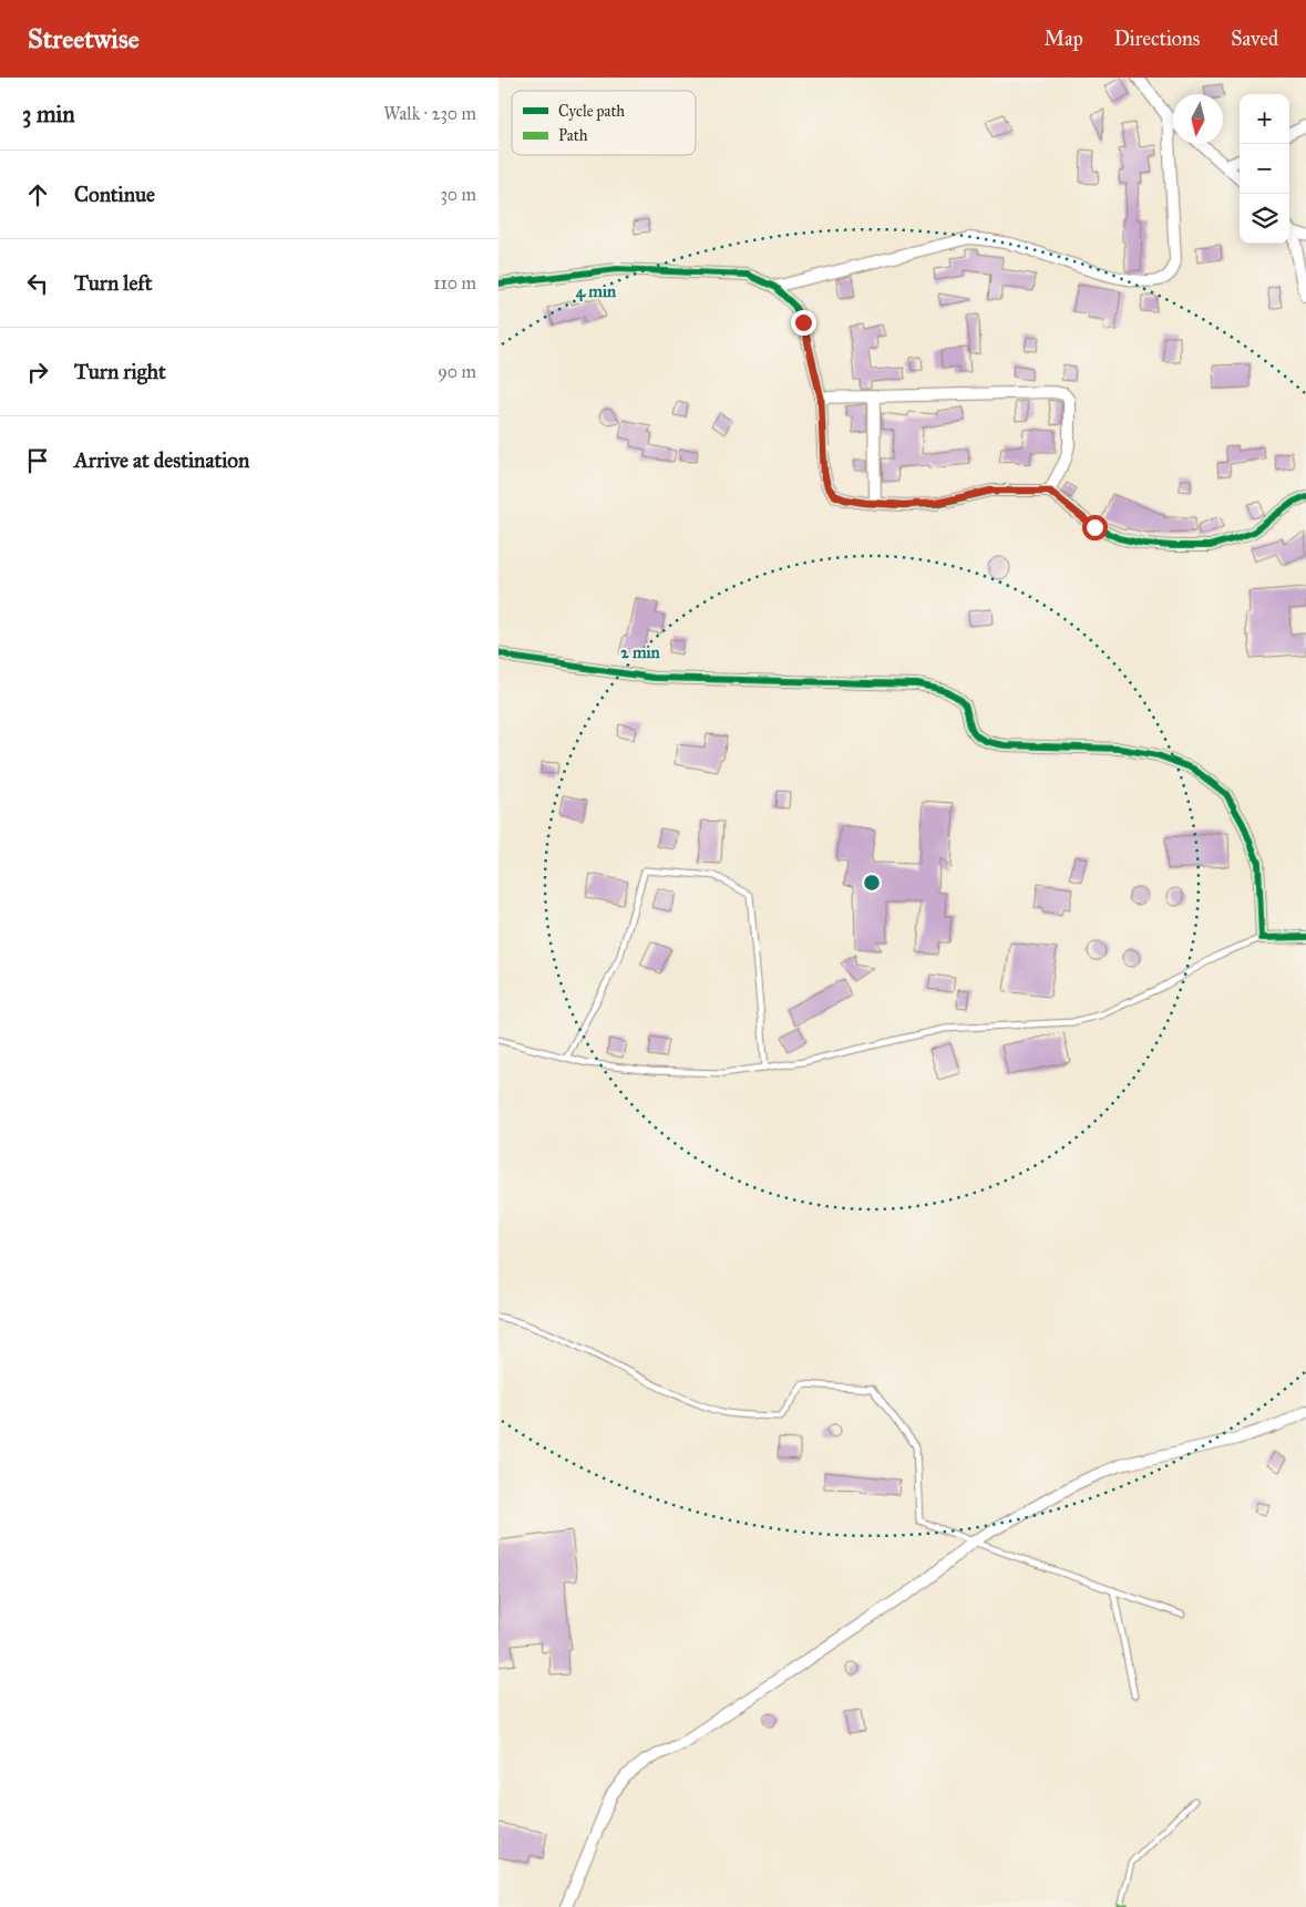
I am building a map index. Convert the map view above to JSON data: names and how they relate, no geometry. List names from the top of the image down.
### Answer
{
  "legend": ["Cycle path", "Path"],
  "north": "bottom",
  "page": {
    "header": "Streetwise",
    "nav": ["Map", "Directions", "Saved"],
    "heading": ["3 min", "Walk · 230 m"],
    "map_buttons": ["+", "−"],
    "list": [
      ["Continue", "30 m"],
      ["Turn left", "110 m"],
      ["Turn right", "90 m"],
      "Arrive at destination"
    ]
  },
  "rings": ["4 min", "2 min"]
}
